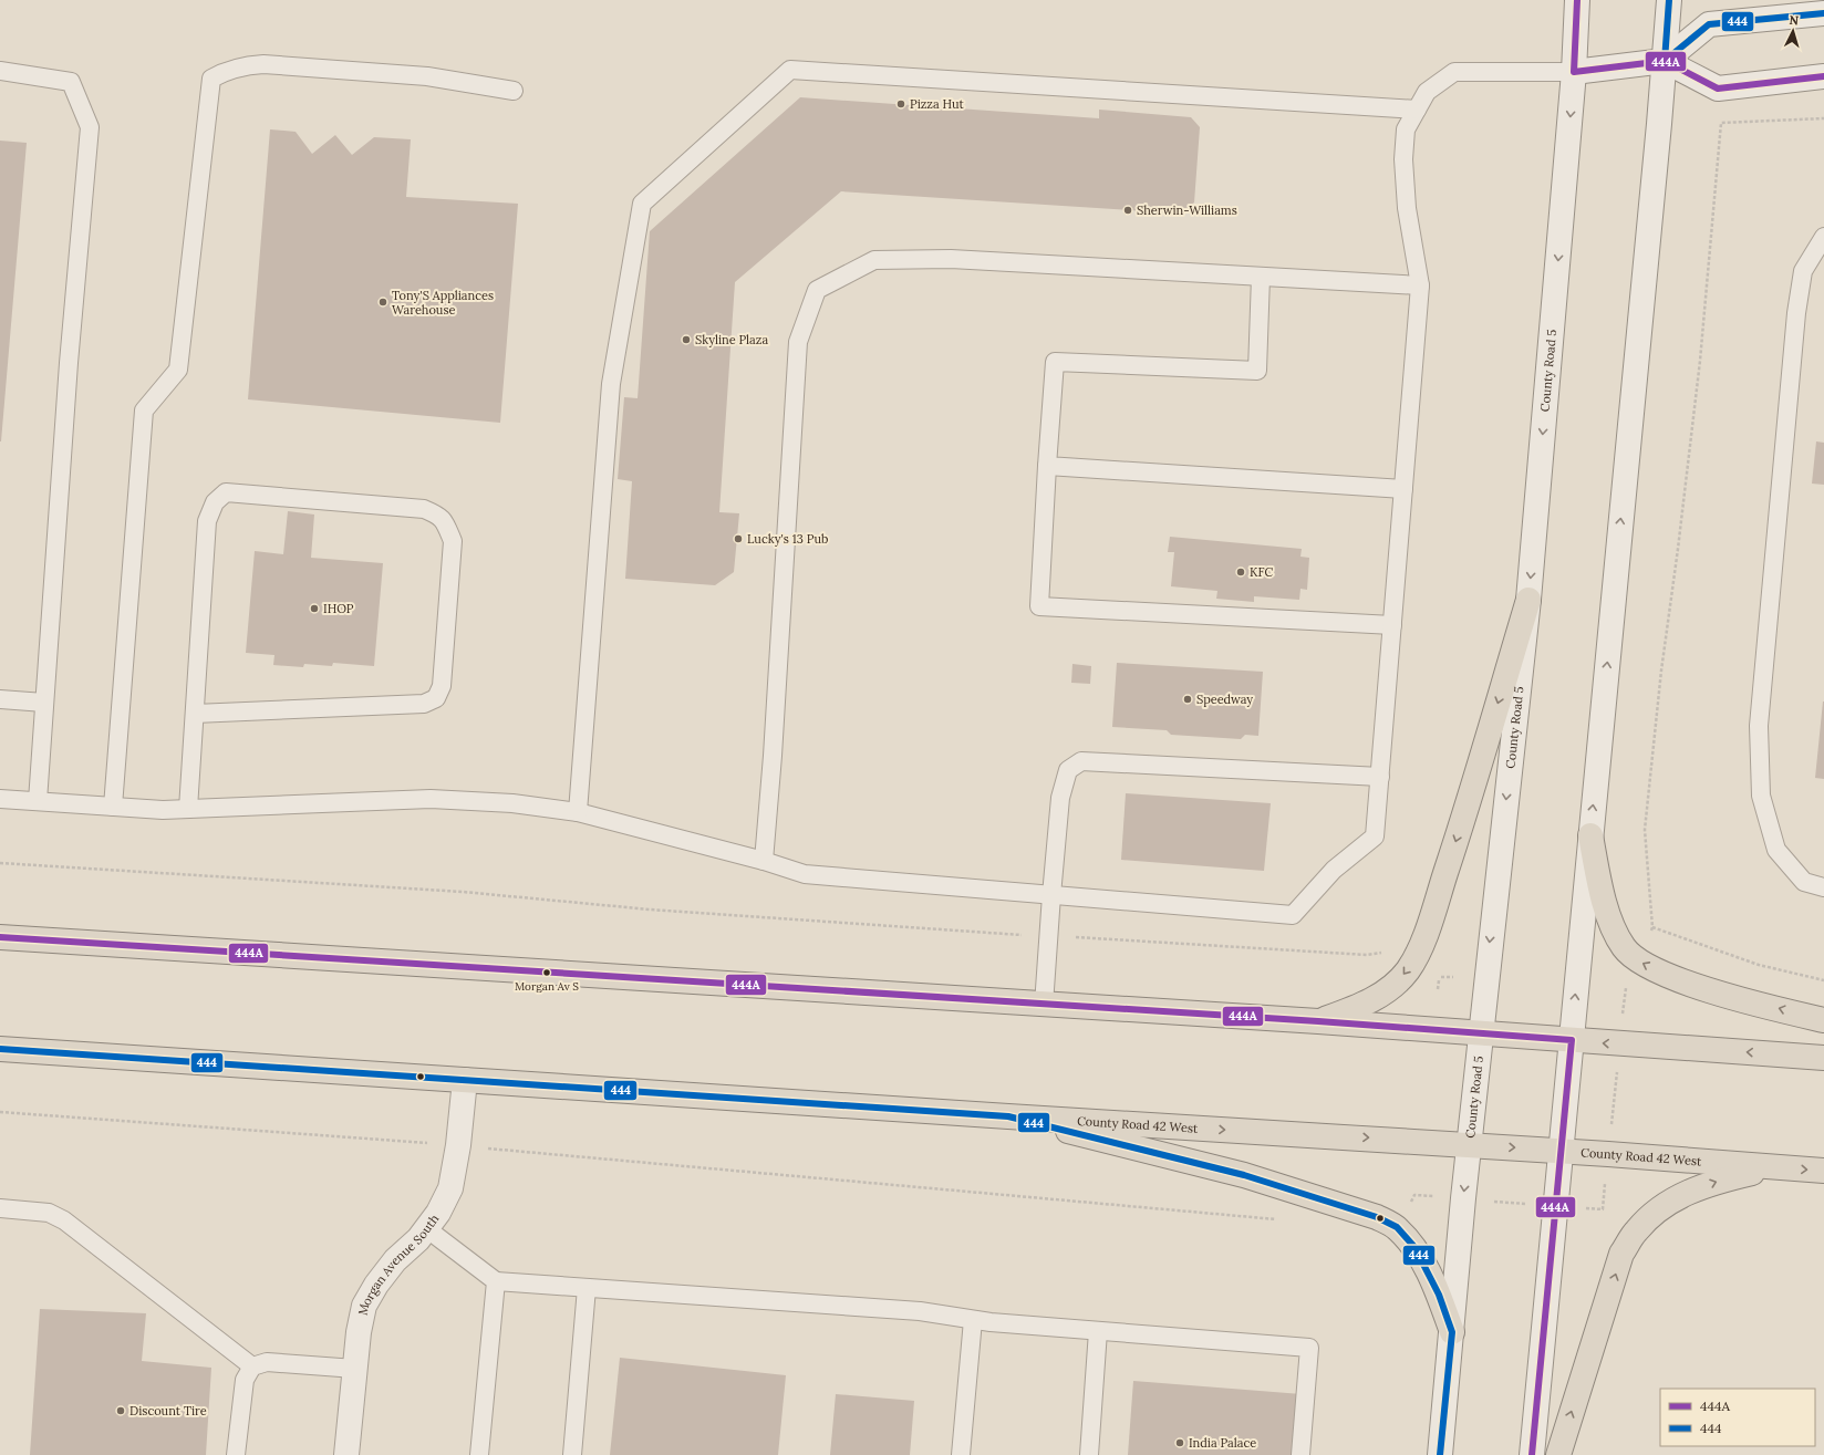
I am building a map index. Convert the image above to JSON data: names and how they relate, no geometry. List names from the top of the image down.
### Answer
{
  "streets": {
    "highway": ["County Road 42 West"],
    "main road": ["County Road 5", "Morgan Avenue South"]
  },
  "crossings": [
    ["County Road 5", "County Road 42 West"],
    ["County Road 42 West", "Morgan Avenue South"]
  ],
  "places": [
    "Pizza Hut",
    "Sherwin-Williams",
    "Tony'S Appliances Warehouse",
    "Skyline Plaza",
    "Lucky's 13 Pub",
    "KFC",
    "IHOP",
    "Speedway",
    "Morgan Av S",
    "Discount Tire",
    "India Palace"
  ],
  "lines": ["transit line 444A", "transit line 444"],
  "legend": ["444A", "444"],
  "north": "top"
}
